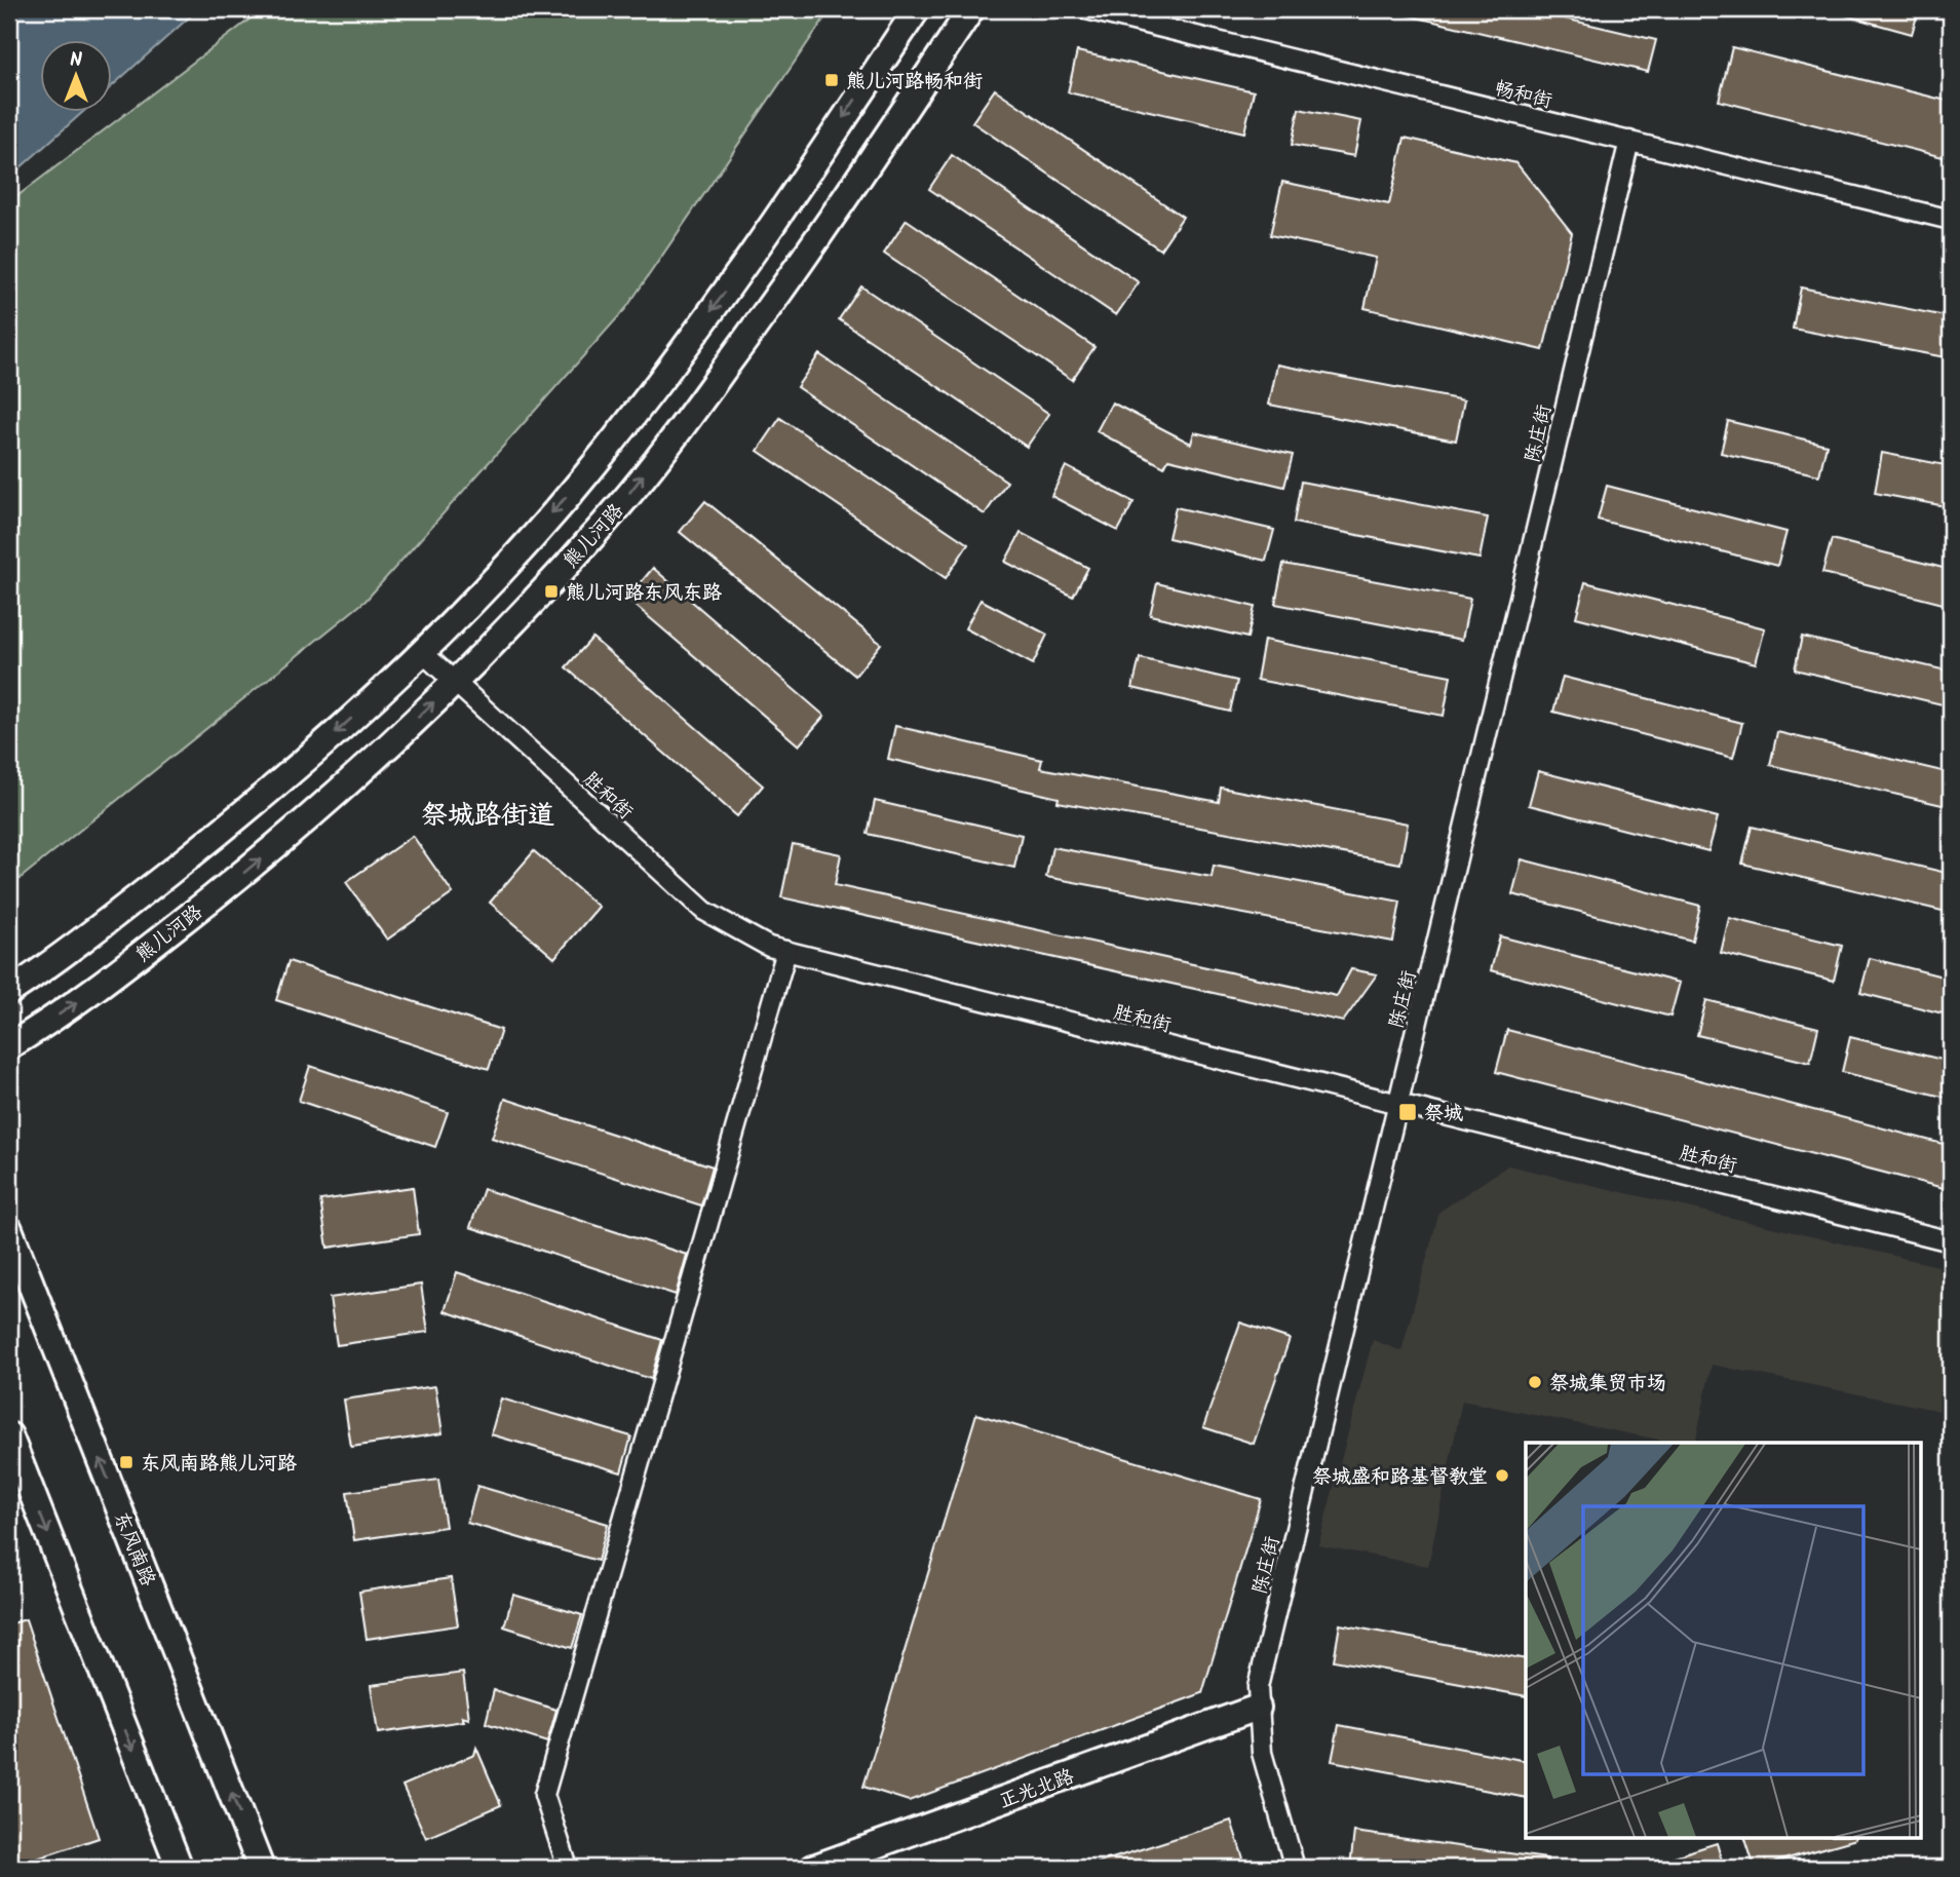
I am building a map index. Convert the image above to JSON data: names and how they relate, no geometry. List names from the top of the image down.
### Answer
{
  "streets": {
    "street": [
      "畅和街",
      "陈庄街",
      "熊儿河路",
      "胜和街",
      "东风南路",
      "正光北路"
    ]
  },
  "crossings": [
    ["畅和街", "陈庄街"],
    ["陈庄街", "胜和街"],
    ["陈庄街", "正光北路"],
    ["熊儿河路", "胜和街"]
  ],
  "districts": ["祭城路街道"],
  "places": {
    "transit": [
      "熊儿河路畅和街",
      "熊儿河路东风东路",
      "祭城",
      "东风南路熊儿河路"
    ],
    "other": ["祭城集贸市场", "祭城盛和路基督教堂"]
  },
  "north": "top"
}
